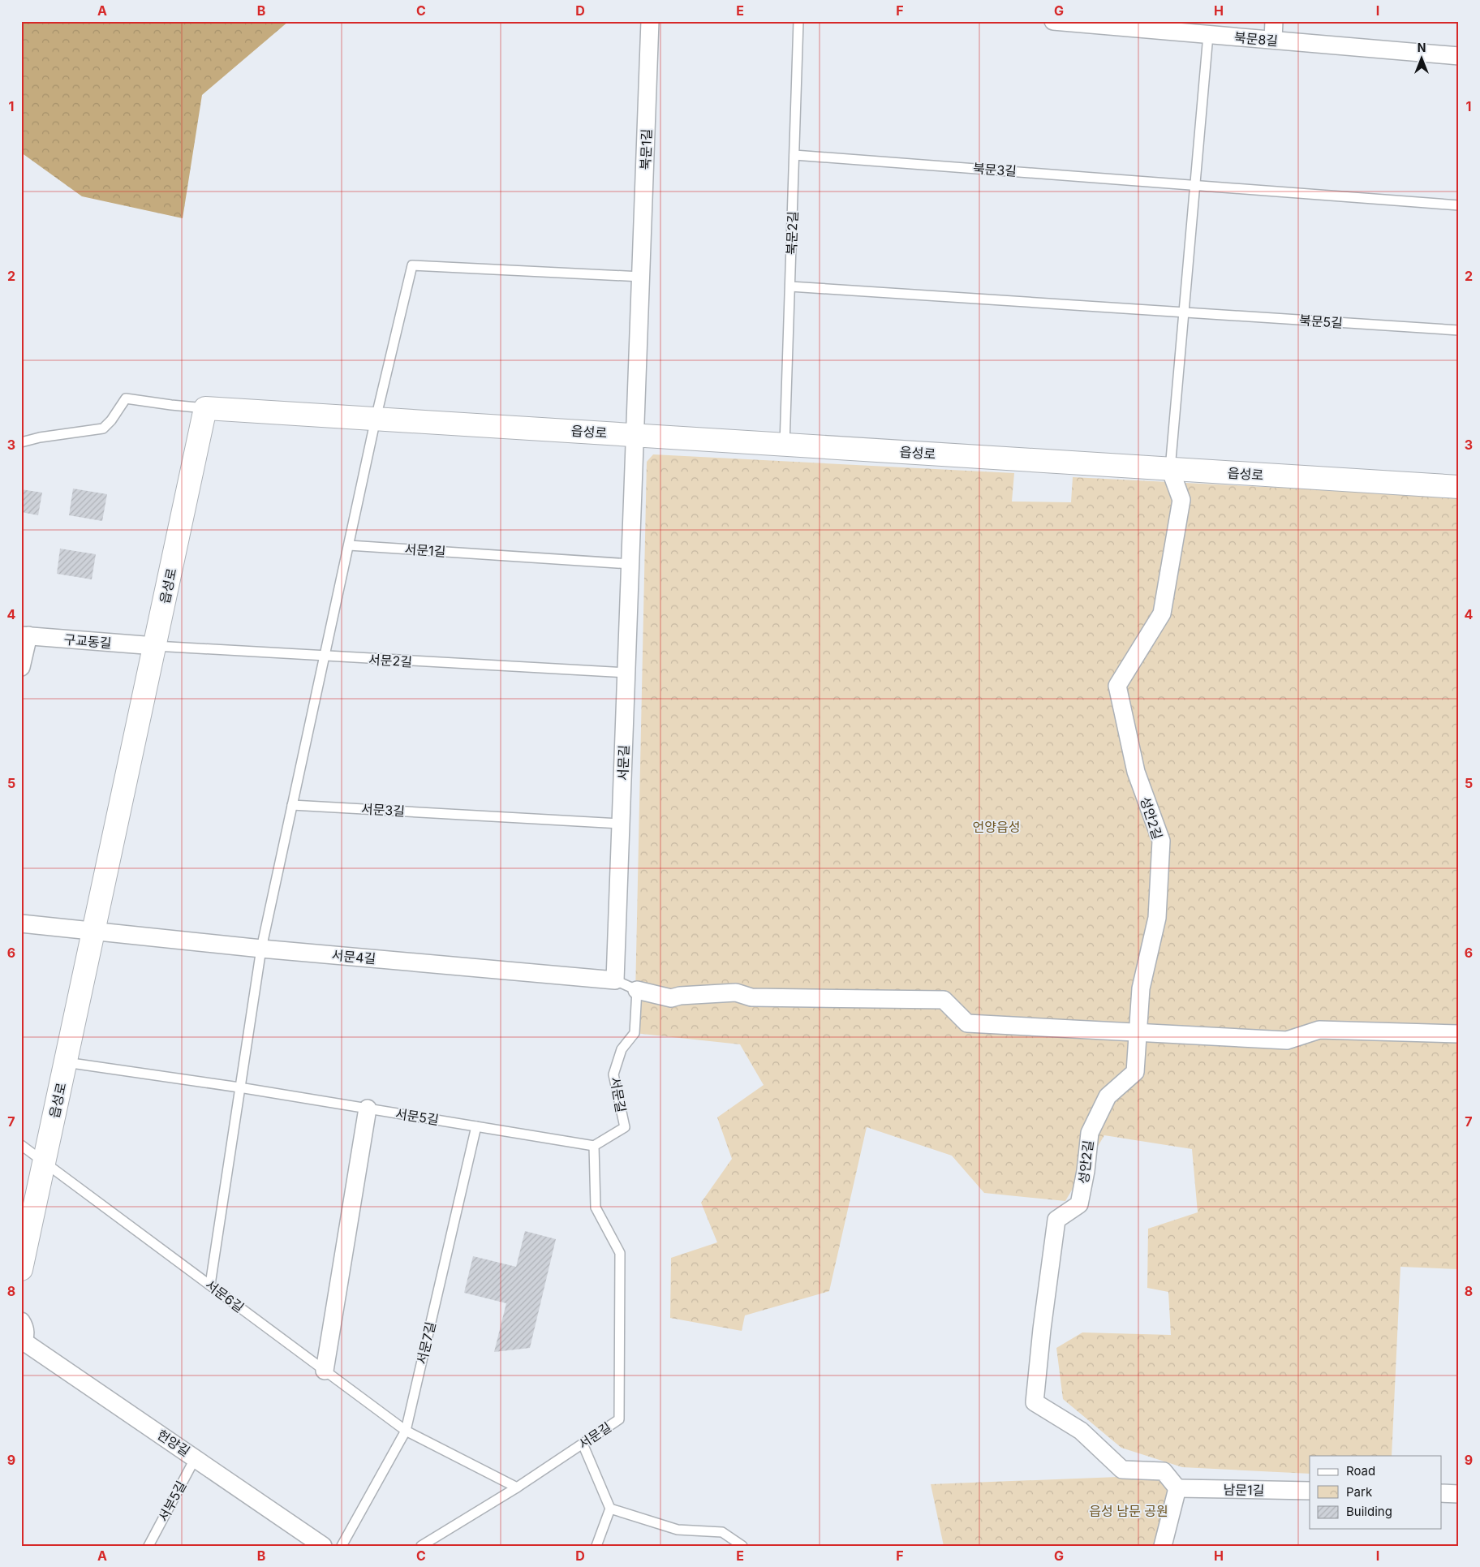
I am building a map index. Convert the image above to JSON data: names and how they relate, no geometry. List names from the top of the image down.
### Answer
{
  "streets": {
    "street": [
      "북문8길",
      "북문1길",
      "읍성로",
      "구교동길",
      "서문길",
      "성안2길",
      "서문4길",
      "헌양길",
      "남문1길"
    ],
    "lane": [
      "북문3길",
      "북문2길",
      "북문5길",
      "서문1길",
      "서문2길",
      "서문3길",
      "서문5길",
      "서문6길",
      "서문7길",
      "서부5길"
    ]
  },
  "crossings": [
    ["북문1길", "읍성로"],
    ["북문1길", "서문길"],
    ["북문3길", "북문2길"],
    ["북문2길", "읍성로"],
    ["읍성로", "구교동길"],
    ["읍성로", "서문2길"],
    ["읍성로", "서문길"],
    ["읍성로", "성안2길"],
    ["읍성로", "서문4길"],
    ["읍성로", "서문5길"],
    ["읍성로", "서문6길"],
    ["서문1길", "서문길"],
    ["구교동길", "서문2길"],
    ["서문2길", "서문길"],
    ["서문길", "서문3길"],
    ["서문길", "서문4길"],
    ["서문길", "서문5길"],
    ["서문길", "서문6길"],
    ["성안2길", "남문1길"],
    ["서문5길", "서문7길"],
    ["서문6길", "서문7길"],
    ["헌양길", "서부5길"]
  ],
  "parks": ["언양읍성", "읍성 남문 공원"],
  "legend": ["Road", "Park", "Building"],
  "north": "top",
  "grid": {
    "columns": [
      "A",
      "B",
      "C",
      "D",
      "E",
      "F",
      "G",
      "H",
      "I"
    ],
    "rows": [
      "1",
      "2",
      "3",
      "4",
      "5",
      "6",
      "7",
      "8",
      "9"
    ]
  }
}
